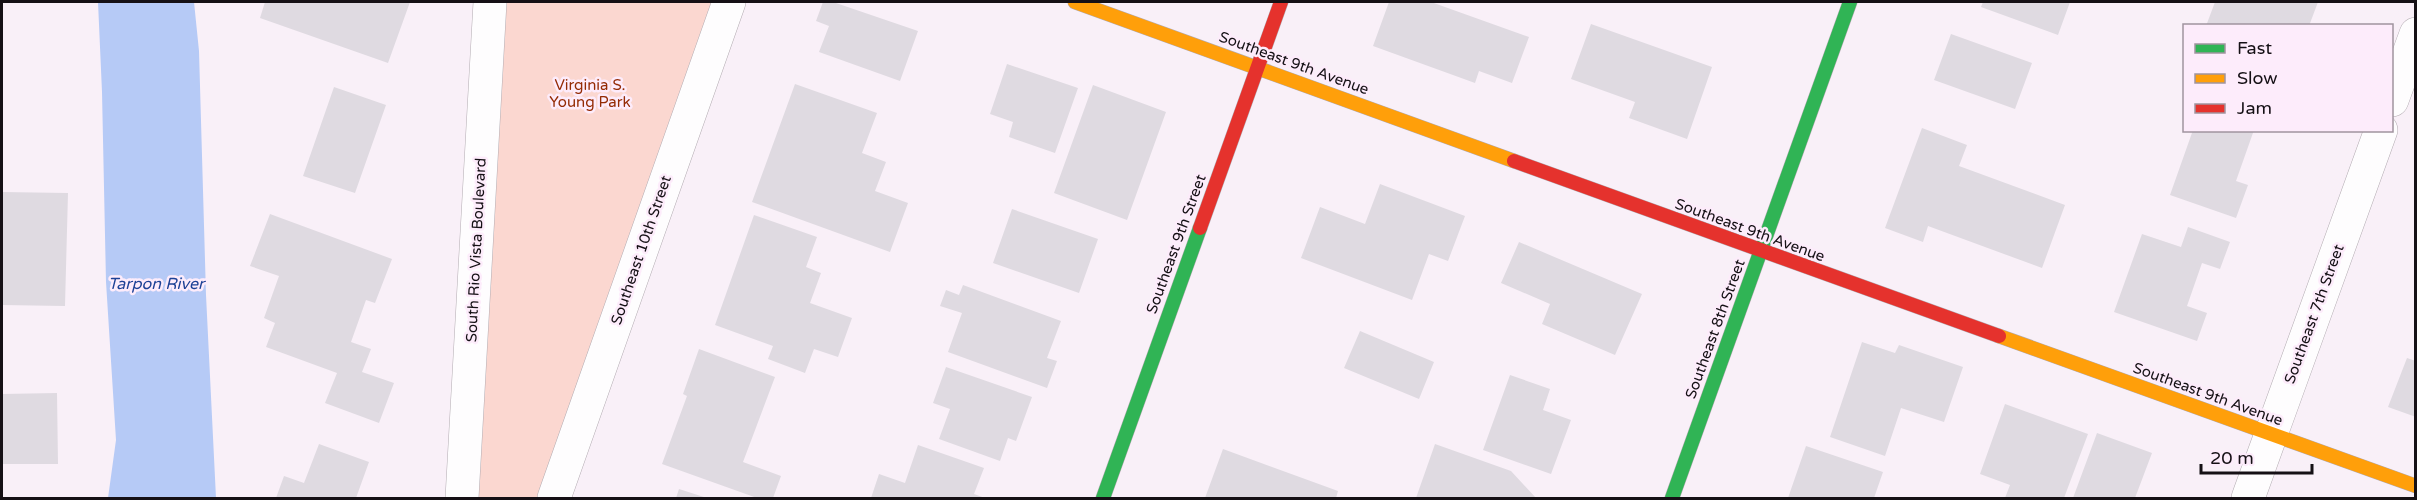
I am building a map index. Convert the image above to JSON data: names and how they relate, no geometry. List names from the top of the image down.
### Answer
{
  "streets": {
    "street": [
      "Southeast 9th Avenue",
      "Southeast 9th Street",
      "South Rio Vista Boulevard",
      "Southeast 10th Street",
      "Southeast 7th Street",
      "Southeast 8th Street"
    ]
  },
  "crossings": [
    ["Southeast 9th Avenue", "Southeast 9th Street"],
    ["Southeast 9th Avenue", "Southeast 7th Street"],
    ["Southeast 9th Avenue", "Southeast 8th Street"]
  ],
  "water": ["Tarpon River"],
  "parks": ["Virginia S. Young Park"],
  "legend": ["Fast", "Slow", "Jam"],
  "scale_bar": "20 m"
}
